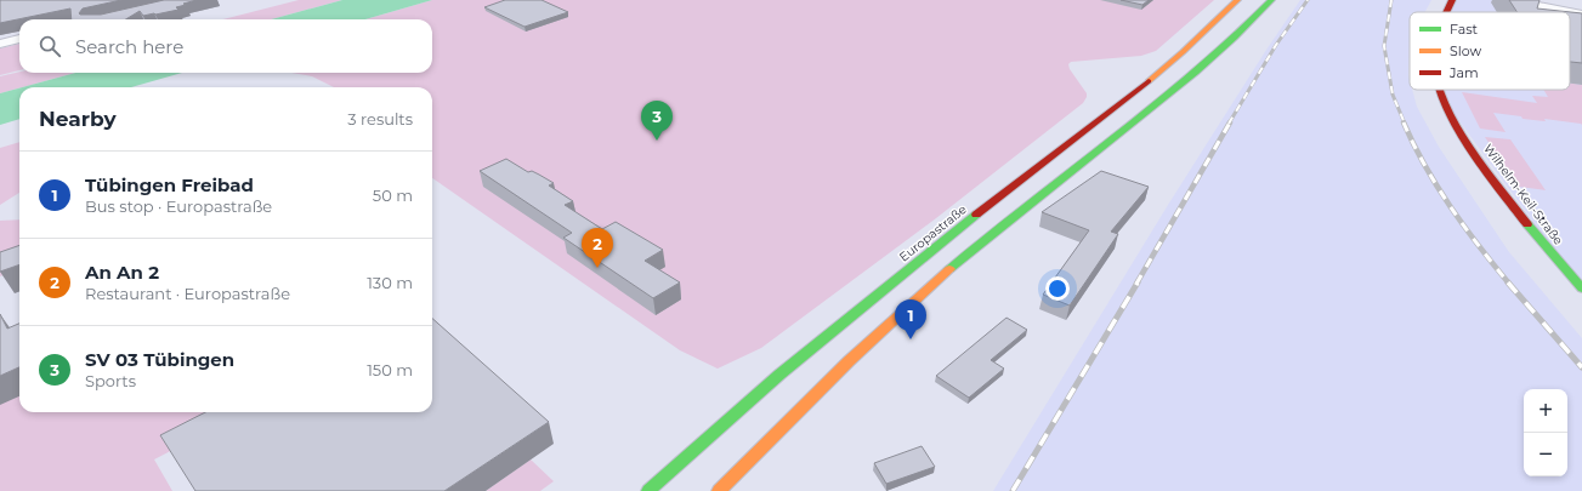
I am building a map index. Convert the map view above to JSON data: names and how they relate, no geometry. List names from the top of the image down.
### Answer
{
  "streets": {
    "main road": ["Wilhelm-Keil-Straße", "Europastraße"]
  },
  "legend": ["Fast", "Slow", "Jam"],
  "page": {
    "search": "Search here",
    "heading": ["Nearby", "3 results"],
    "pins": ["3", "2", "1"],
    "list": [
      {
        "mark": "1",
        "name": "Tübingen Freibad",
        "note": "Bus stop · Europastraße",
        "value": "50 m"
      },
      {
        "mark": "2",
        "name": "An An 2",
        "note": "Restaurant · Europastraße",
        "value": "130 m"
      },
      {
        "mark": "3",
        "name": "SV 03 Tübingen",
        "note": "Sports",
        "value": "150 m"
      }
    ],
    "map_buttons": ["+", "−"]
  }
}
